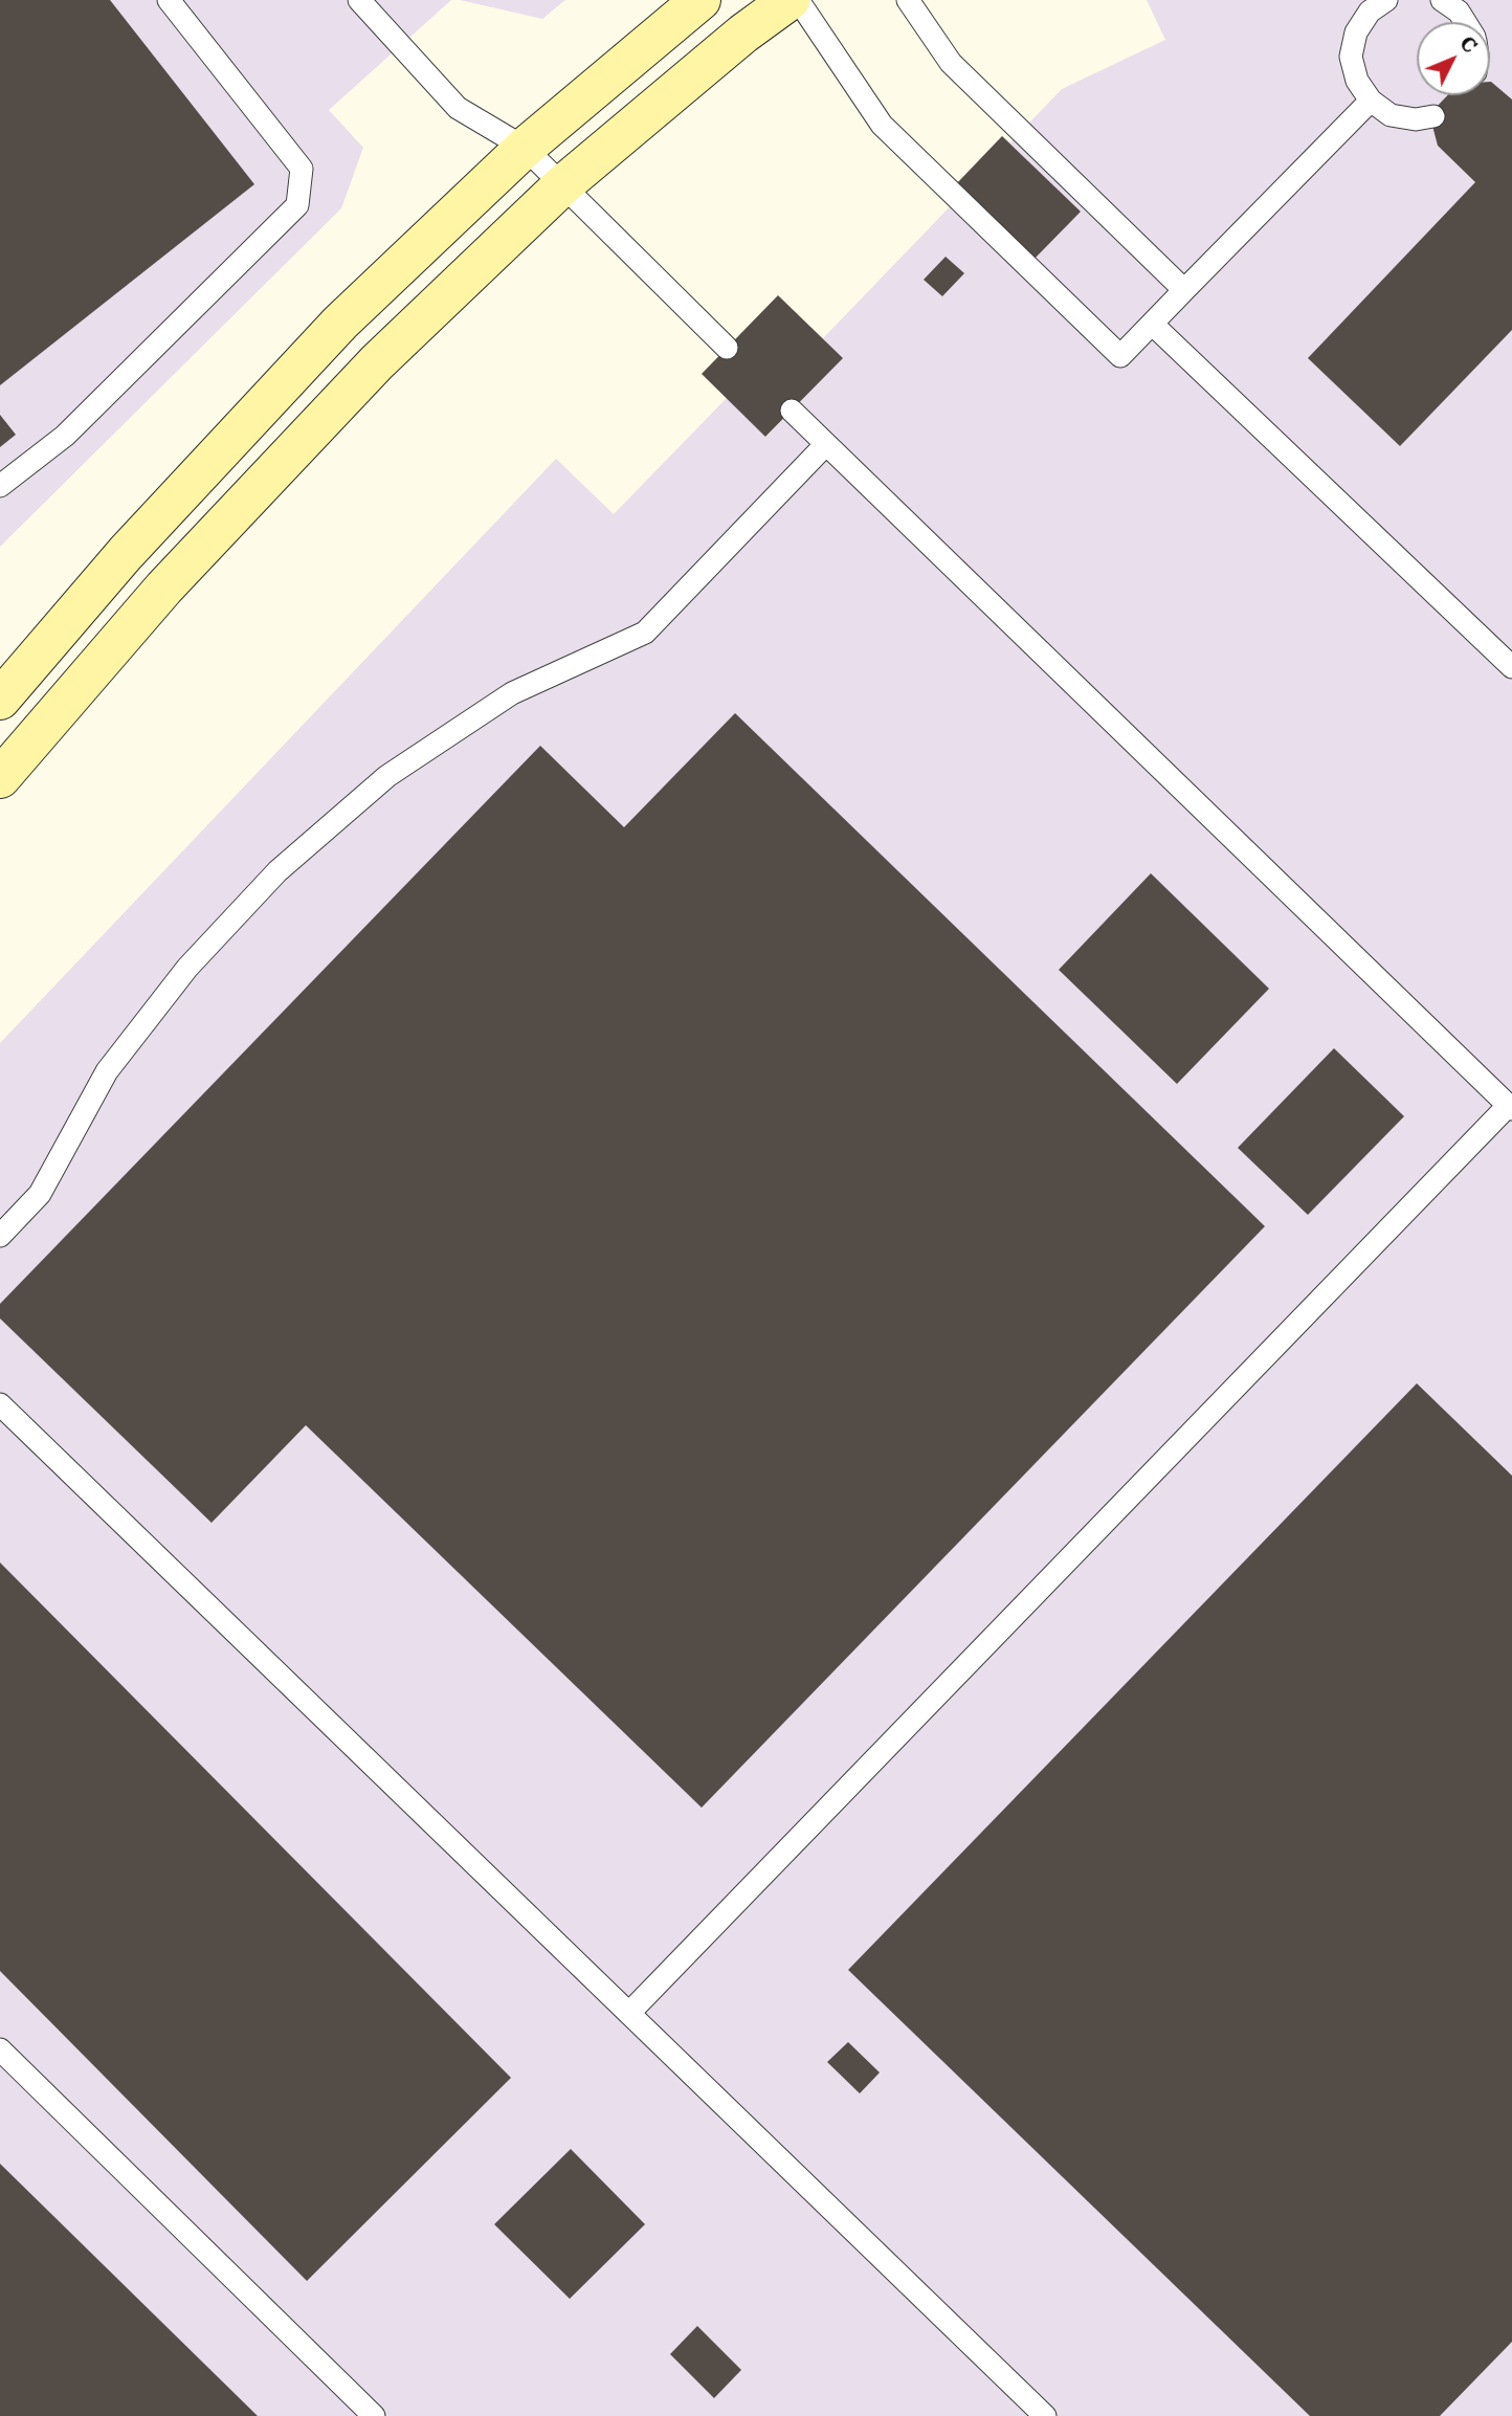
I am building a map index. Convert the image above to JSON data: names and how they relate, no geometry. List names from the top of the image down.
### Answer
{
  "north": "top right"
}
